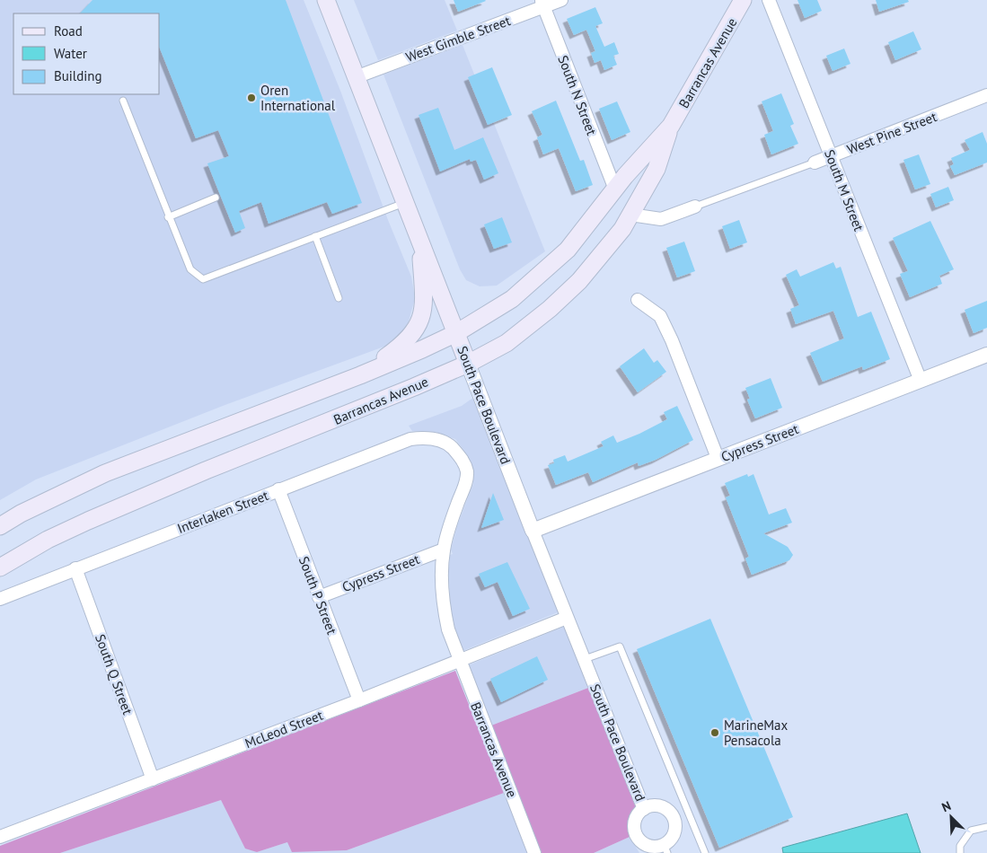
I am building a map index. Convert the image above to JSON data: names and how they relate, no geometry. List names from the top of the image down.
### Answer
{
  "streets": {
    "main road": ["Barrancas Avenue", "South Pace Boulevard"],
    "street": [
      "West Gimble Street",
      "South N Street",
      "West Pine Street",
      "South M Street",
      "Cypress Street",
      "Interlaken Street",
      "South P Street",
      "South Q Street",
      "McLeod Street"
    ]
  },
  "crossings": [
    ["West Gimble Street", "South N Street"],
    ["West Gimble Street", "South Pace Boulevard"],
    ["Barrancas Avenue", "South N Street"],
    ["Barrancas Avenue", "South Pace Boulevard"],
    ["Barrancas Avenue", "Cypress Street"],
    ["Barrancas Avenue", "Interlaken Street"],
    ["Barrancas Avenue", "McLeod Street"],
    ["West Pine Street", "South M Street"],
    ["South M Street", "Cypress Street"],
    ["South Pace Boulevard", "Cypress Street"],
    ["South Pace Boulevard", "McLeod Street"],
    ["Cypress Street", "South P Street"],
    ["Interlaken Street", "South P Street"],
    ["Interlaken Street", "South Q Street"],
    ["South P Street", "McLeod Street"],
    ["South Q Street", "McLeod Street"]
  ],
  "places": ["Oren International", "MarineMax Pensacola"],
  "legend": ["Road", "Water", "Building"],
  "north": "top left"
}
